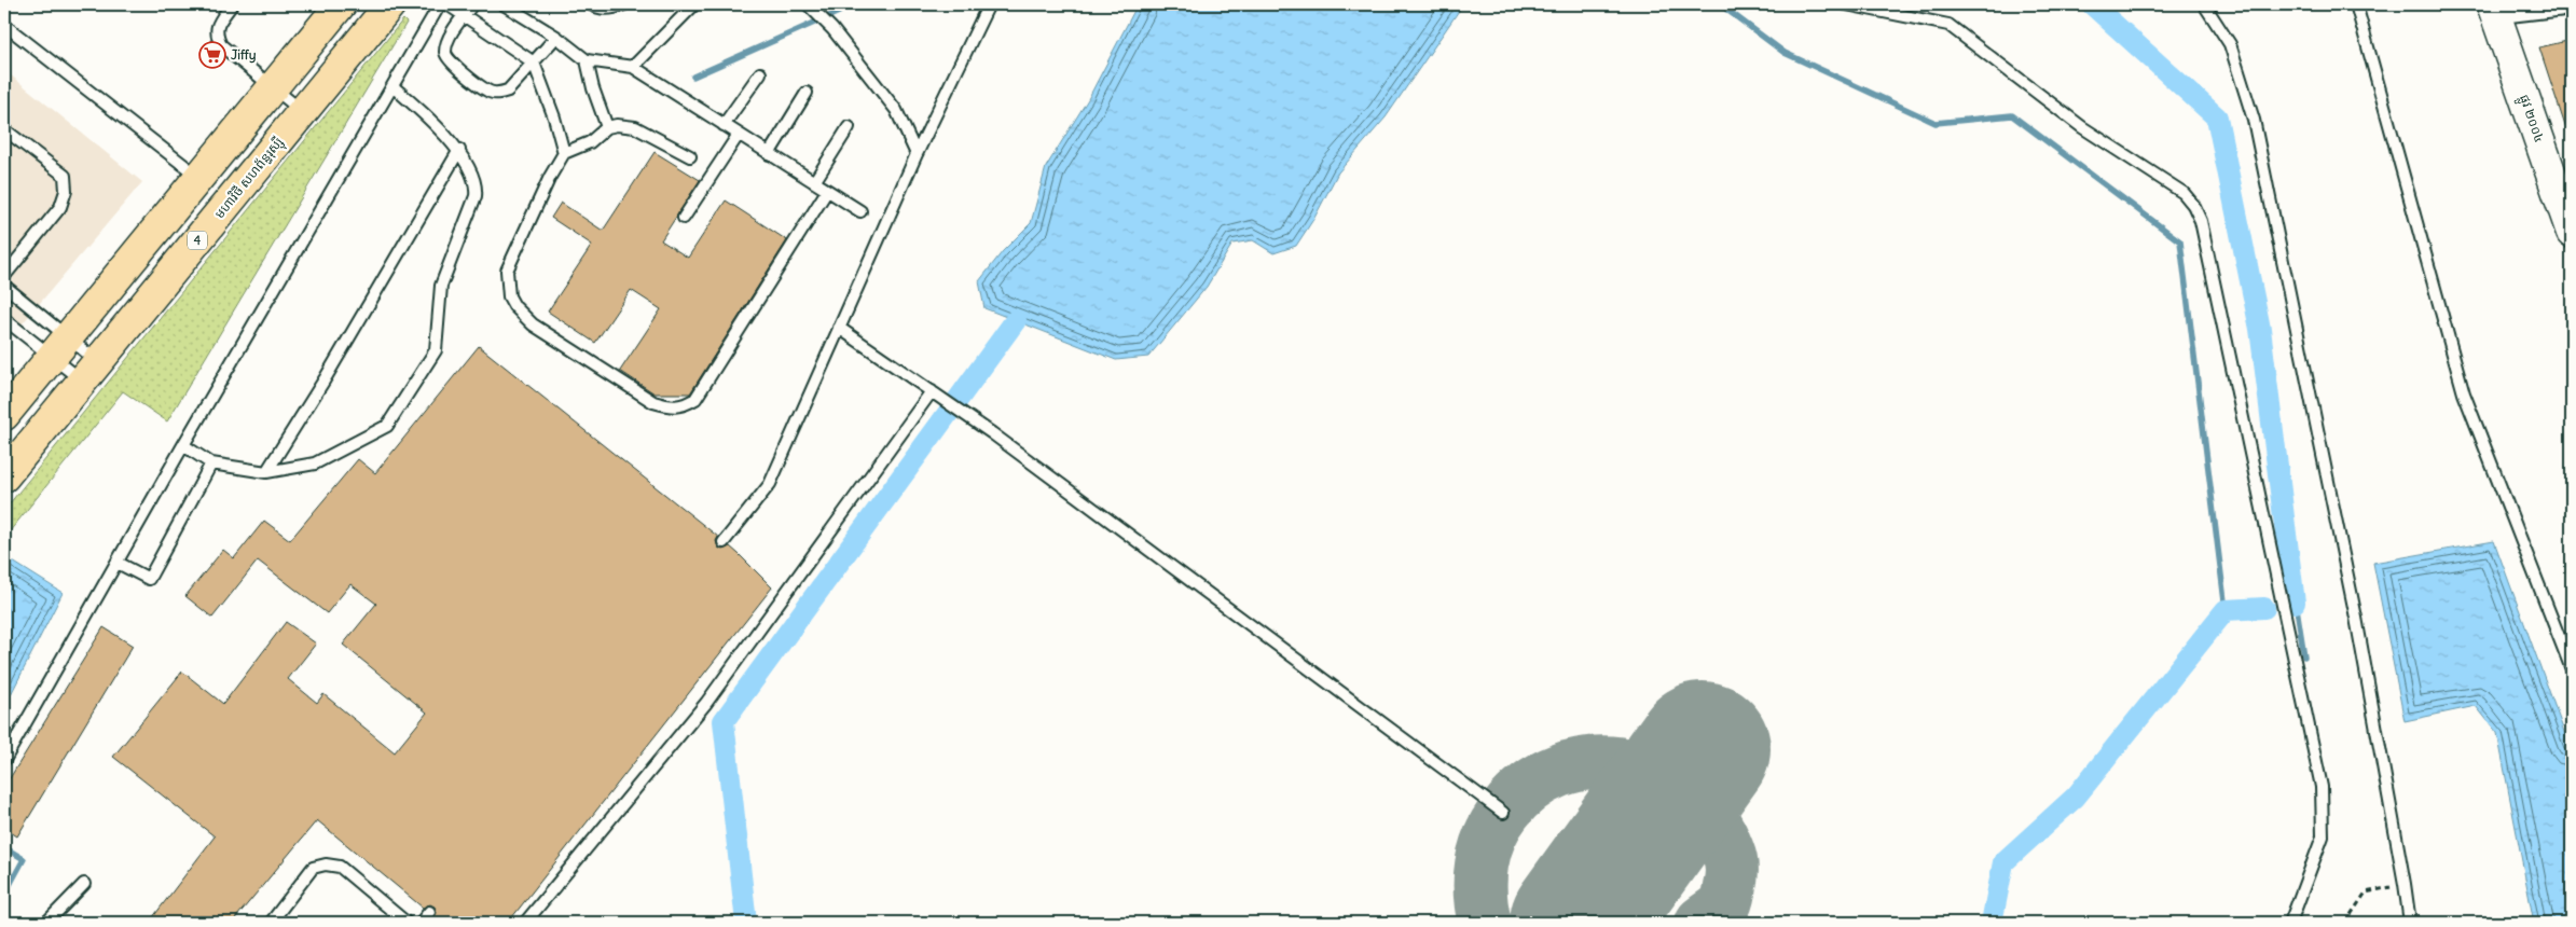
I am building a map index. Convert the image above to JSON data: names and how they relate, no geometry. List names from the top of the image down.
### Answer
{
  "streets": {
    "highway": ["មហាវិថី សហព័ន្ធរុស្ស៊ី", "4"],
    "main road": ["ផ្លូវ ២០០៤"]
  },
  "places": {
    "supermarket": ["Jiffy"]
  }
}
